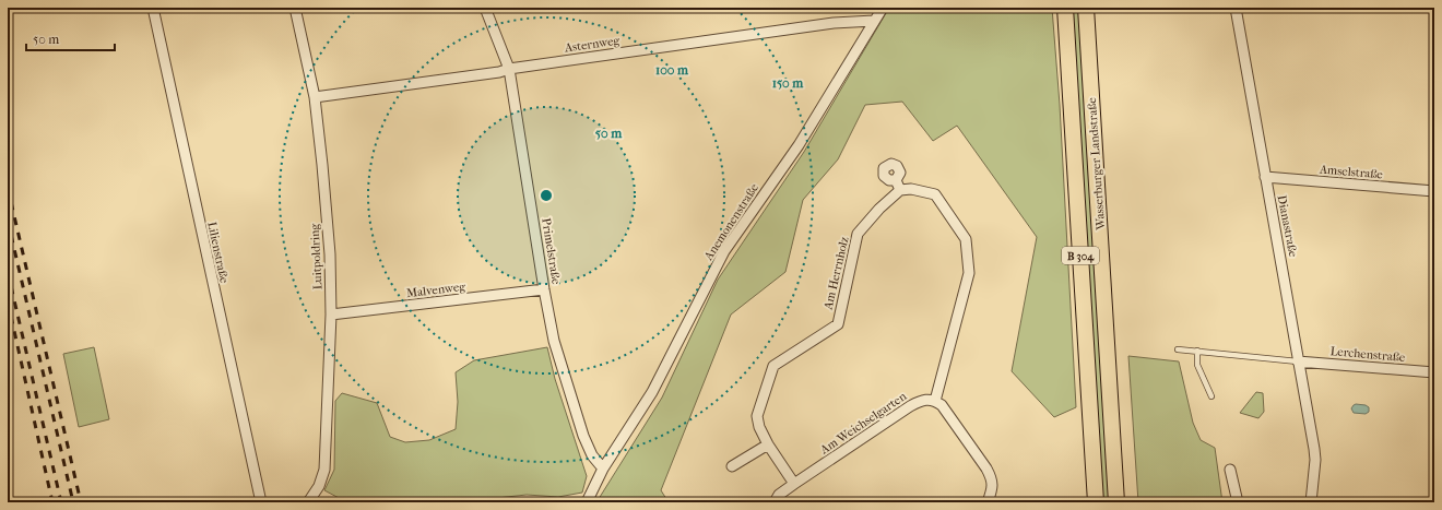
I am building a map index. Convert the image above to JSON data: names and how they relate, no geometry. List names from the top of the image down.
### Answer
{
  "streets": {
    "main road": ["Wasserburger Landstraße", "B 304"],
    "street": [
      "Asternweg",
      "Amselstraße",
      "Anemonenstraße",
      "Dianastraße",
      "Primelstraße",
      "Lilienstraße",
      "Luitpoldring",
      "Am Herrnholz",
      "Malvenweg",
      "Lerchenstraße",
      "Am Weichselgarten"
    ]
  },
  "crossings": [
    ["Asternweg", "Anemonenstraße"],
    ["Asternweg", "Primelstraße"],
    ["Asternweg", "Luitpoldring"],
    ["Amselstraße", "Dianastraße"],
    ["Anemonenstraße", "Primelstraße"],
    ["Dianastraße", "Lerchenstraße"],
    ["Primelstraße", "Malvenweg"],
    ["Luitpoldring", "Malvenweg"],
    ["Am Herrnholz", "Am Weichselgarten"]
  ],
  "scale_bar": "50 m",
  "rings": ["100 m", "150 m", "50 m"]
}
